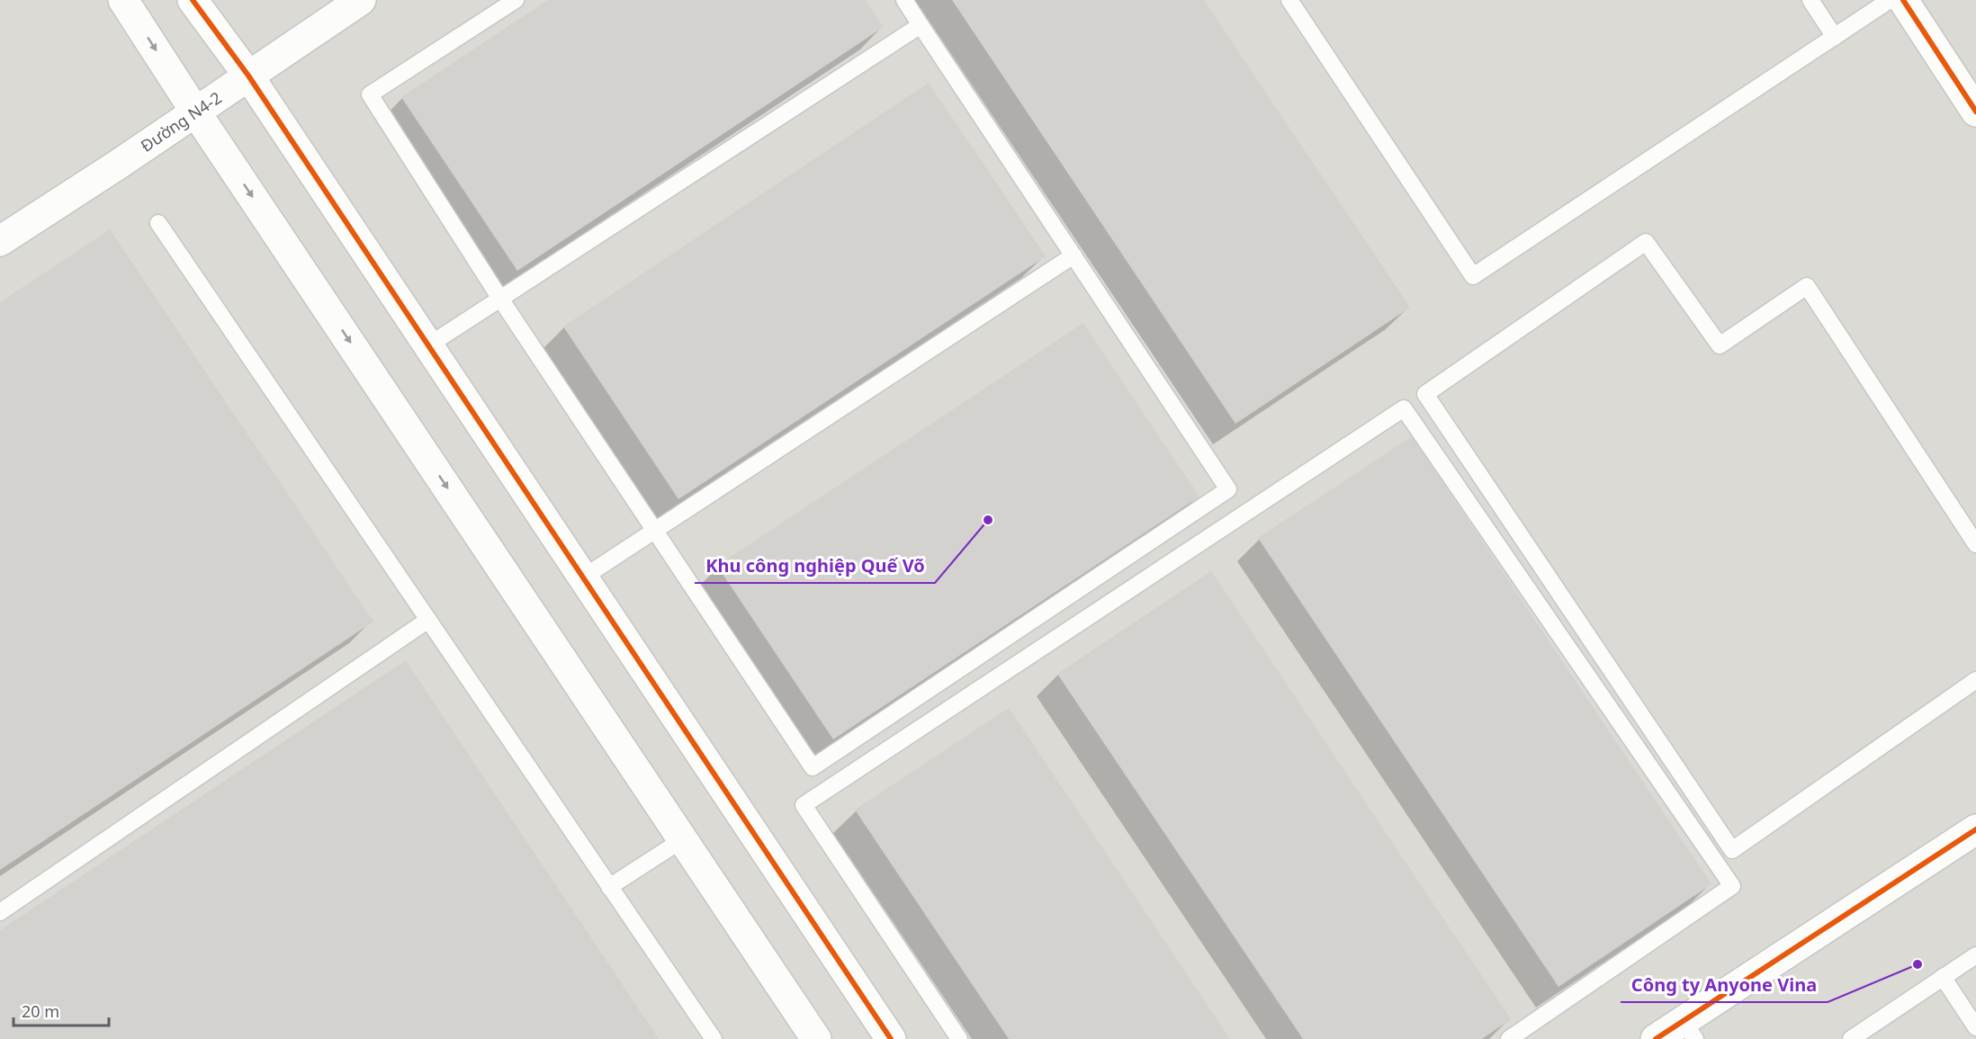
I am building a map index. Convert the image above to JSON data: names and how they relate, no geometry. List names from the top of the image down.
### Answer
{
  "streets": {
    "street": ["Đường N4-2"]
  },
  "places": ["Khu công nghiệp Quế Võ", "Công ty Anyone Vina"],
  "scale_bar": "20 m"
}
